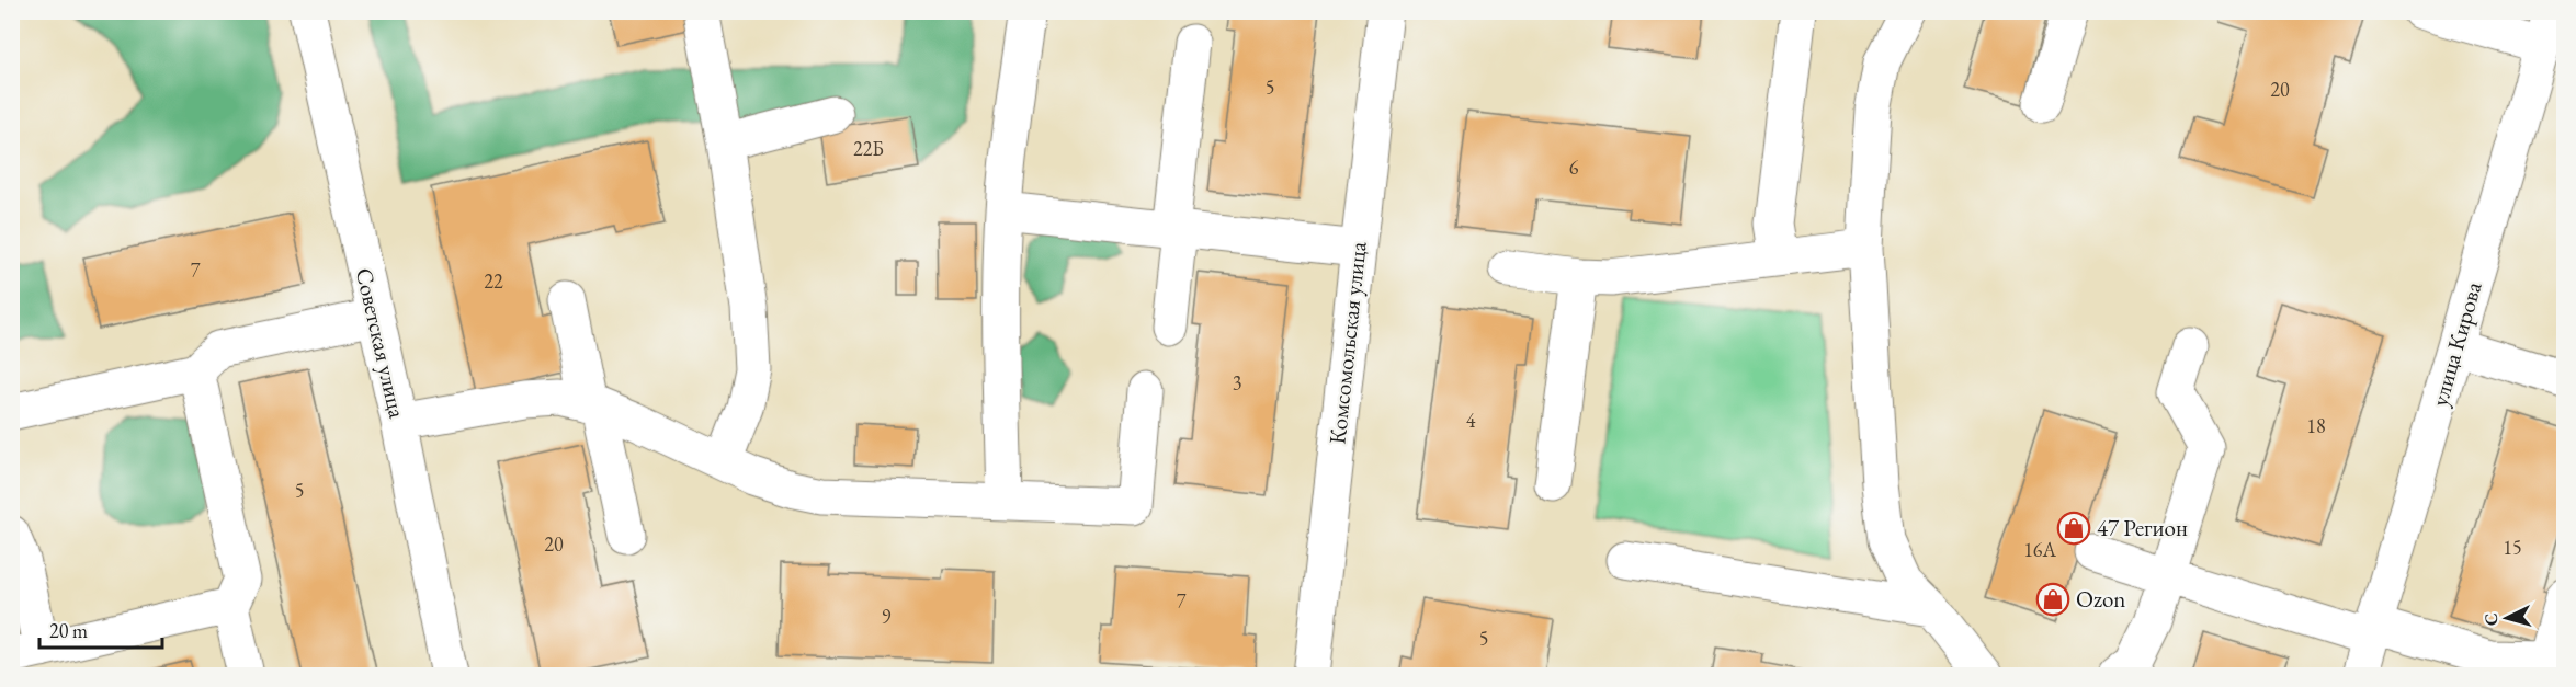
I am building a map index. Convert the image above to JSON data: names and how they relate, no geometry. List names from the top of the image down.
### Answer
{
  "streets": {
    "street": ["Советская улица", "Комсомольская улица", "улица Кирова"]
  },
  "places": {
    "shop": ["47 Регион", "Ozon"]
  },
  "house_numbers": [
    "5",
    "20",
    "22Б",
    "6",
    "7",
    "22",
    "3",
    "4",
    "18",
    "5",
    "20",
    "15",
    "16А",
    "7",
    "9",
    "5"
  ],
  "scale_bar": "20 m",
  "north": "left"
}
